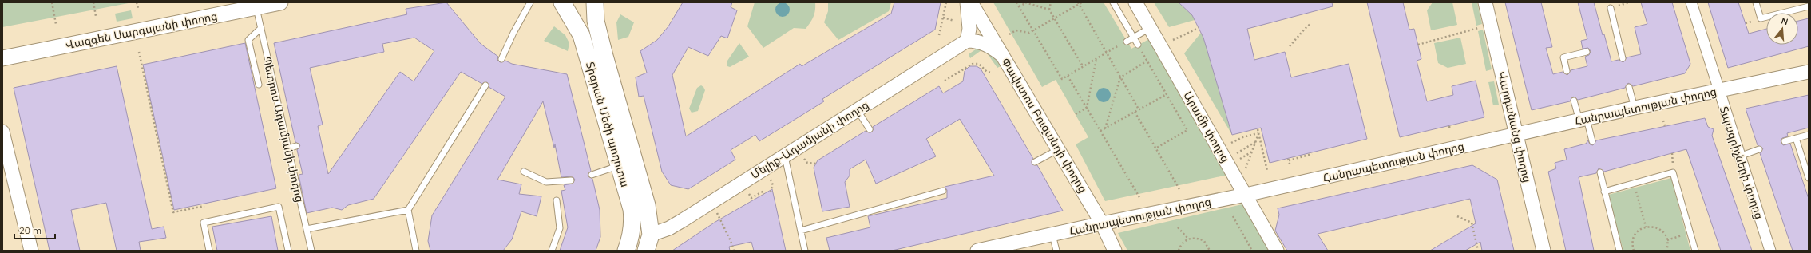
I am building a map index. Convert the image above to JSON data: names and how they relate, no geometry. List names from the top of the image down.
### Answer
{
  "streets": {
    "main road": ["Վազգեն Սարգսյանի փողոց", "Տիգրան Մեծի պողոտա"],
    "street": [
      "Հանրապետության փողոց",
      "Փավստոս Բուզանդի փողոց",
      "Արամի փողոց",
      "Վարդանանց փողոց",
      "Մելիք-Ադամյանի փողոց",
      "Տպագրիչների փողոց"
    ],
    "lane": ["Պետրոս Ադամյանի փողոց"]
  },
  "crossings": [
    ["Վազգեն Սարգսյանի փողոց", "Պետրոս Ադամյանի փողոց"],
    ["Հանրապետության փողոց", "Փավստոս Բուզանդի փողոց"],
    ["Հանրապետության փողոց", "Արամի փողոց"],
    ["Հանրապետության փողոց", "Վարդանանց փողոց"],
    ["Հանրապետության փողոց", "Տպագրիչների փողոց"],
    ["Տիգրան Մեծի պողոտա", "Մելիք-Ադամյանի փողոց"]
  ],
  "scale_bar": "20 m",
  "north": "top"
}
